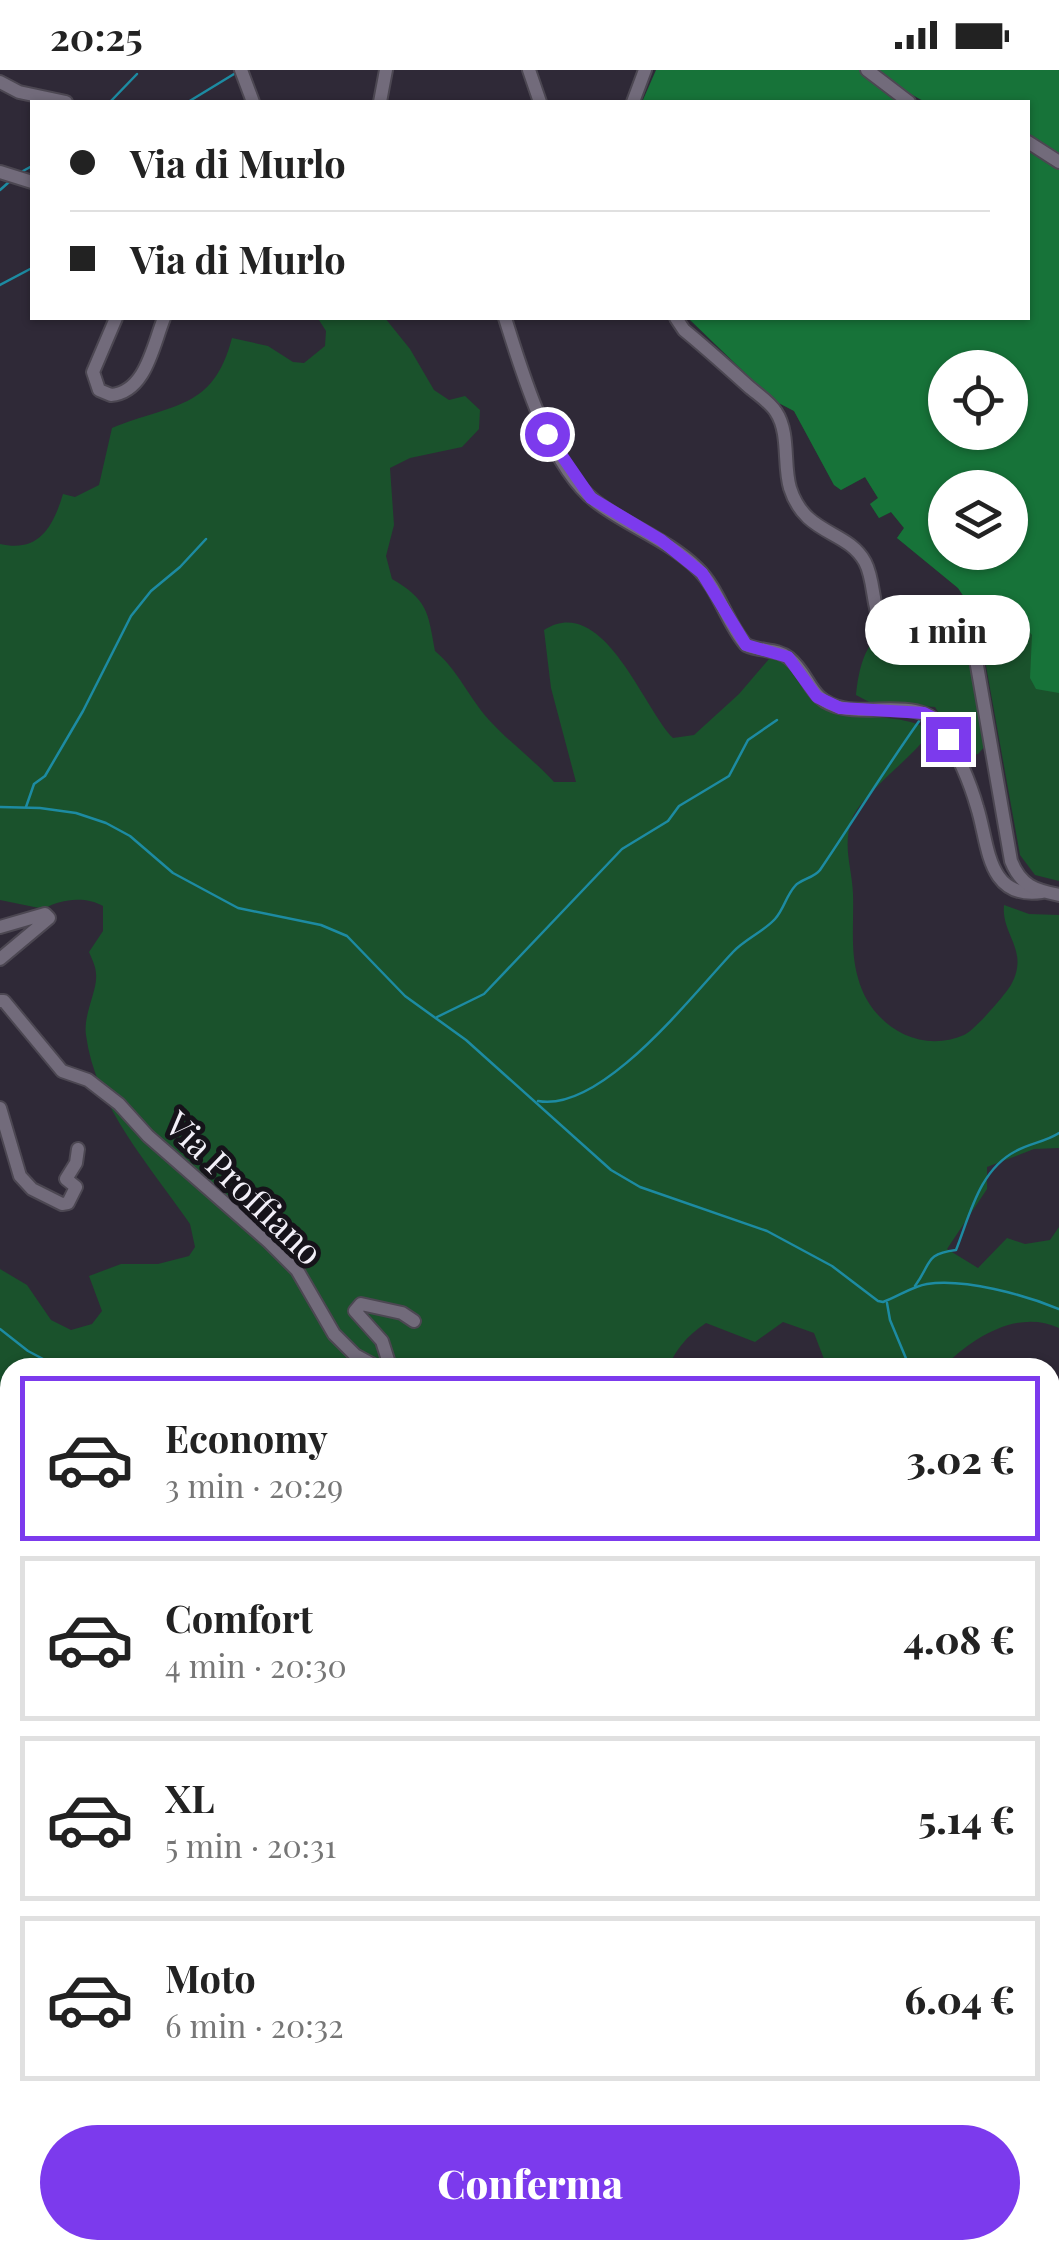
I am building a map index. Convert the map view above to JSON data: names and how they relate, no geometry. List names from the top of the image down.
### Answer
{
  "streets": {
    "street": ["Via Proffiano"]
  },
  "page": {
    "status": "20:25",
    "banner": ["Via di Murlo", "Via di Murlo"],
    "bubble": "1 min",
    "list": [
      {
        "name": "Economy",
        "note": "3 min · 20:29",
        "value": "3.02 €"
      },
      {
        "name": "Comfort",
        "note": "4 min · 20:30",
        "value": "4.08 €"
      },
      {
        "name": "XL",
        "note": "5 min · 20:31",
        "value": "5.14 €"
      },
      {
        "name": "Moto",
        "note": "6 min · 20:32",
        "value": "6.04 €"
      }
    ],
    "buttons": "Conferma"
  }
}
